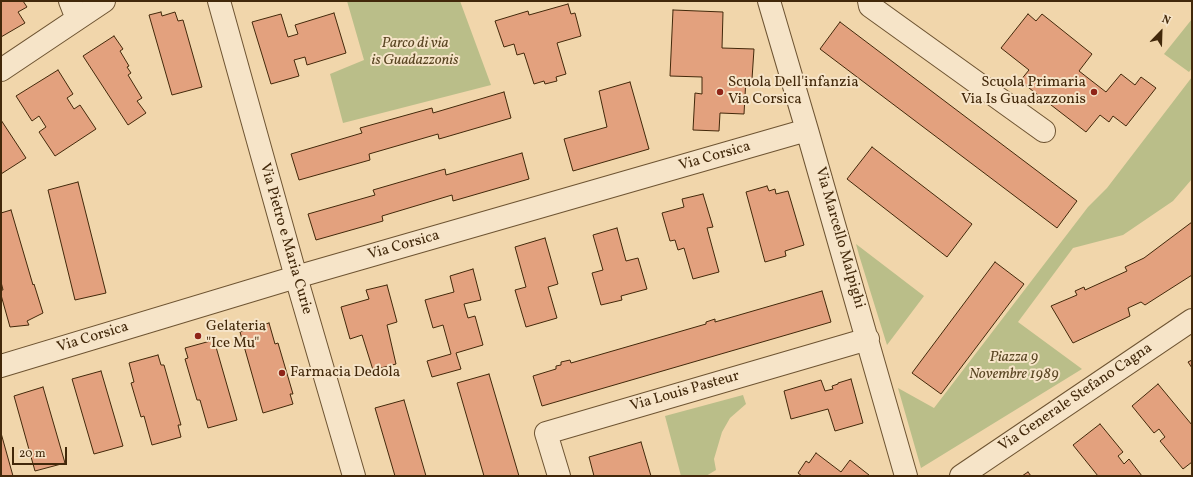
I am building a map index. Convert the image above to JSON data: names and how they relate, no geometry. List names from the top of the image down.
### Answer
{
  "streets": {
    "street": [
      "Via Corsica",
      "Via Marcello Malpighi",
      "Via Pietro e Maria Curie",
      "Via Louis Pasteur",
      "Via Generale Stefano Cagna"
    ]
  },
  "crossings": [
    ["Via Corsica", "Via Marcello Malpighi"],
    ["Via Corsica", "Via Pietro e Maria Curie"],
    ["Via Marcello Malpighi", "Via Louis Pasteur"]
  ],
  "parks": ["Parco di via is Guadazzonis", "Piazza 9 Novembre 1989"],
  "places": [
    "Scuola Dell'infanzia Via Corsica",
    "Scuola Primaria Via Is Guadazzonis",
    "Gelateria \"Ice Mu\"",
    "Farmacia Dedola"
  ],
  "scale_bar": "20 m",
  "north": "top right"
}
